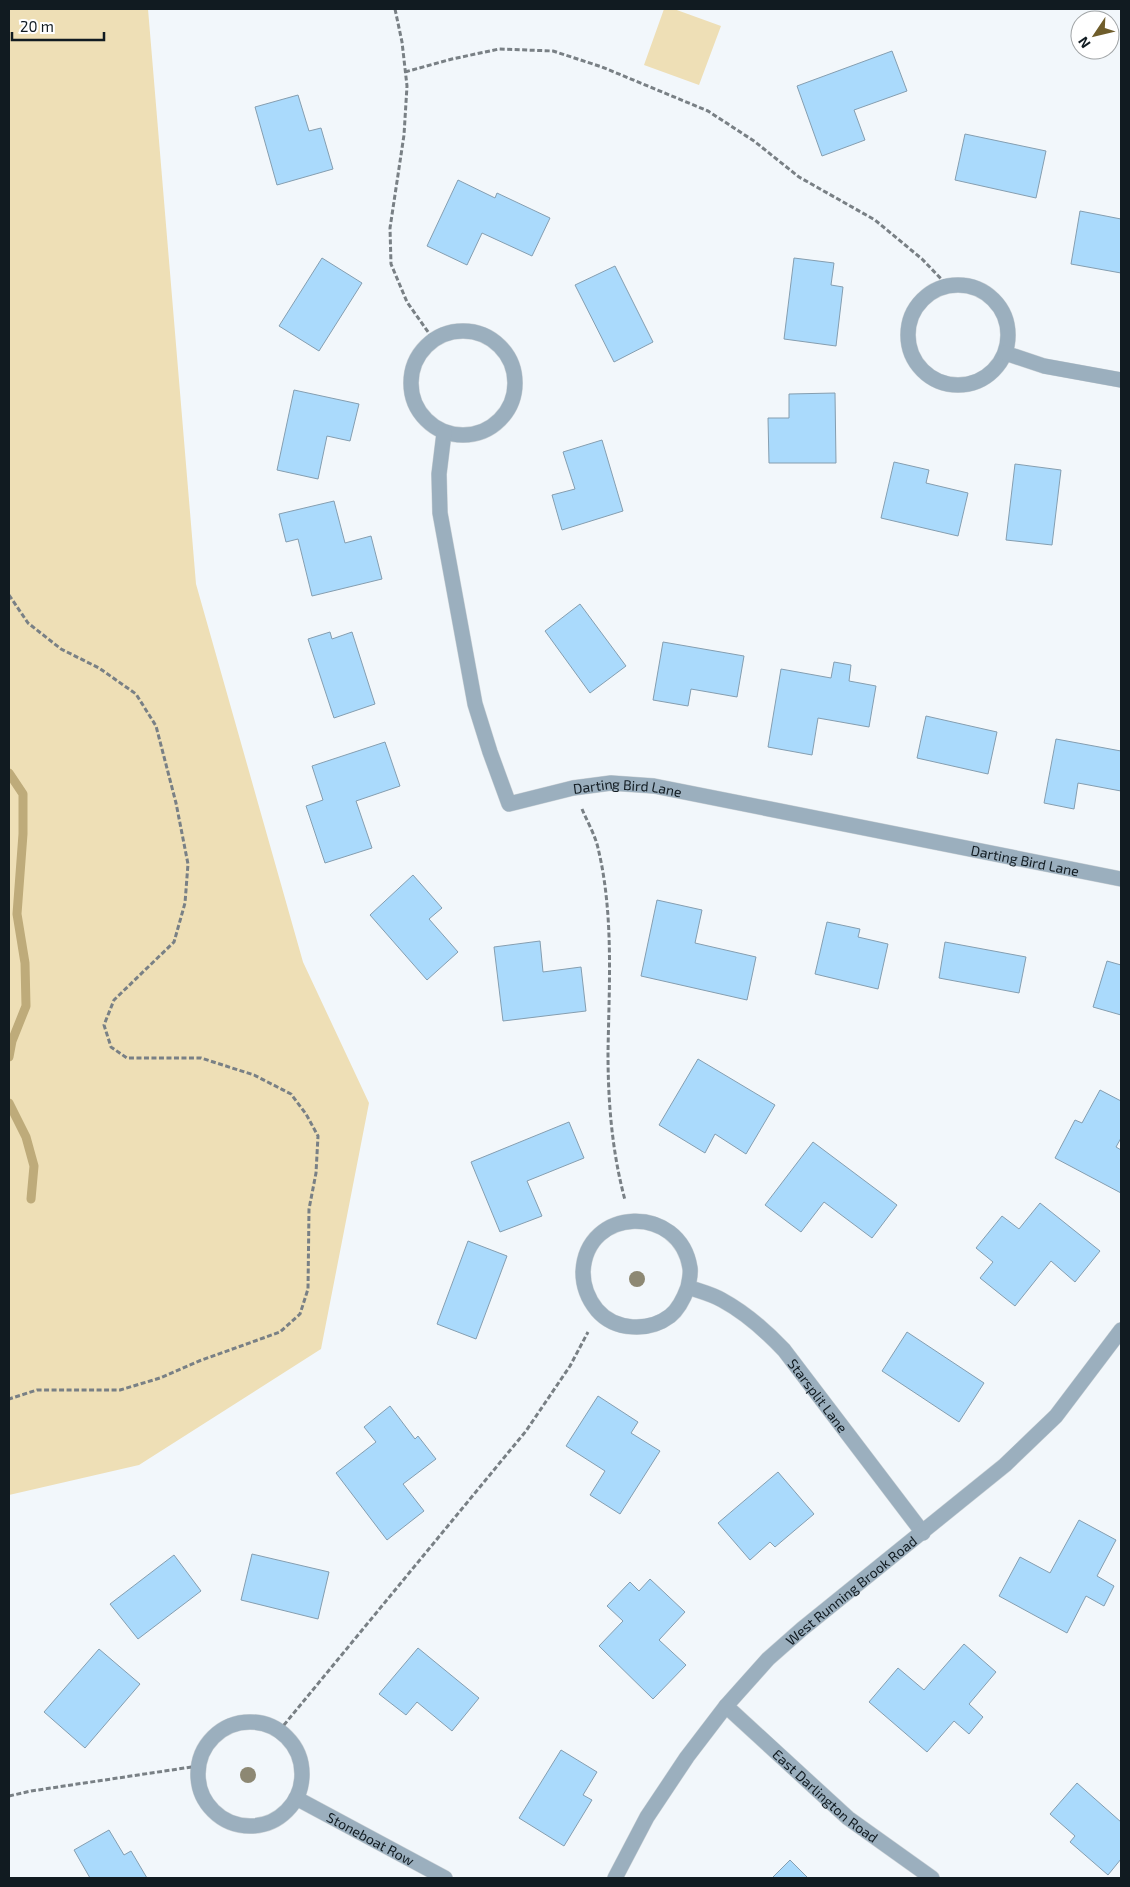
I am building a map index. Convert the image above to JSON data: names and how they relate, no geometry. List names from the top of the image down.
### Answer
{
  "streets": {
    "street": [
      "Darting Bird Lane",
      "Starsplit Lane",
      "West Running Brook Road",
      "East Darlington Road",
      "Stoneboat Row"
    ]
  },
  "crossings": [
    ["Starsplit Lane", "West Running Brook Road"],
    ["West Running Brook Road", "East Darlington Road"]
  ],
  "scale_bar": "20 m",
  "north": "bottom left"
}
